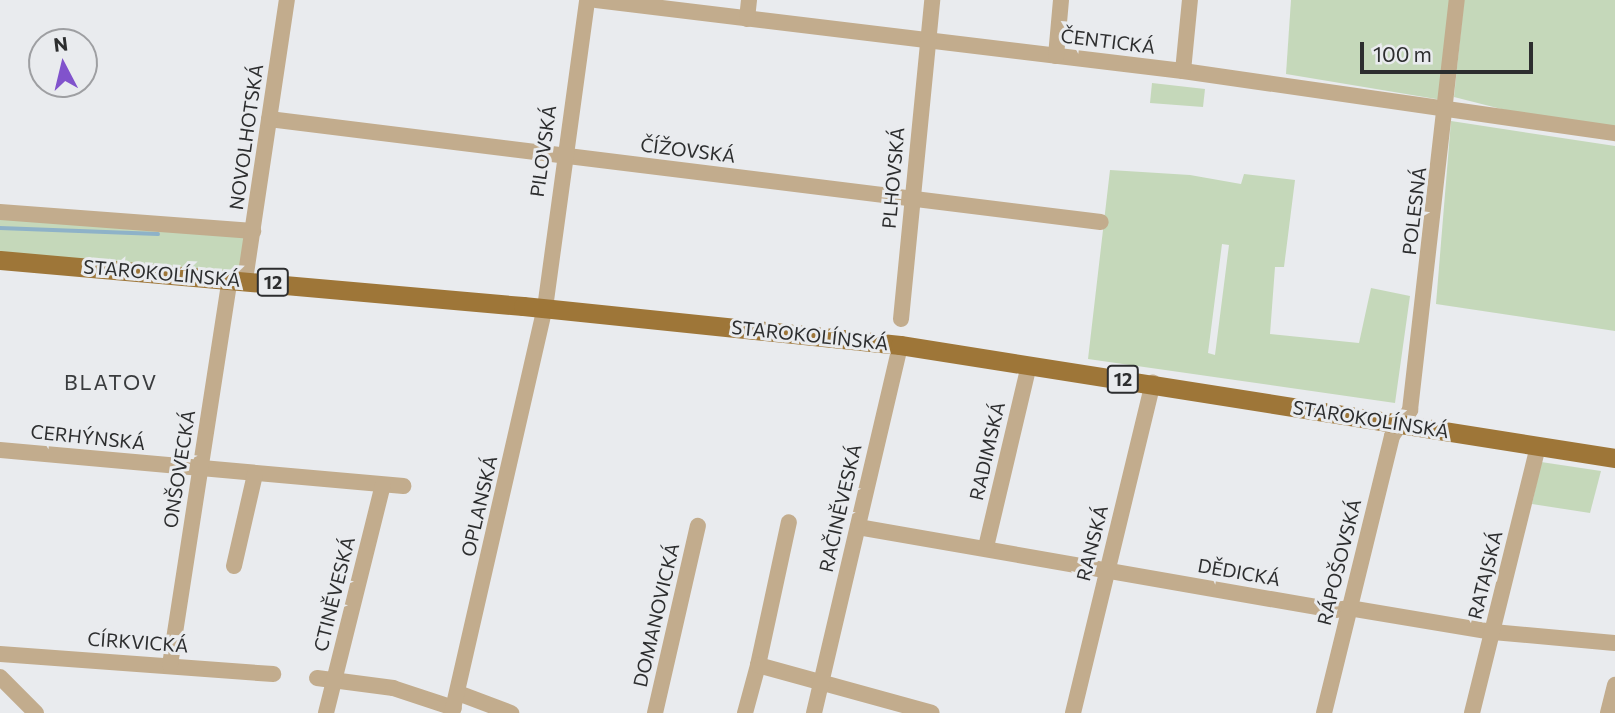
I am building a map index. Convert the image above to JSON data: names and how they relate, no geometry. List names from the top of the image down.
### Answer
{
  "streets": {
    "main road": ["STAROKOLÍNSKÁ", "12"],
    "street": [
      "ČENTICKÁ",
      "NOVOLHOTSKÁ",
      "ČÍŽOVSKÁ",
      "PILOVSKÁ",
      "PLHOVSKÁ",
      "POLESNÁ",
      "CERHÝNSKÁ",
      "RADIMSKÁ",
      "ONŠOVECKÁ",
      "OPLANSKÁ",
      "RAČINĚVESKÁ",
      "RANSKÁ",
      "RÁPOŠOVSKÁ",
      "DĚDICKÁ",
      "RATAJSKÁ",
      "CTINĚVESKÁ",
      "DOMANOVICKÁ",
      "CÍRKVICKÁ"
    ]
  },
  "crossings": [
    ["ČENTICKÁ", "PLHOVSKÁ"],
    ["ČENTICKÁ", "POLESNÁ"],
    ["NOVOLHOTSKÁ", "ČÍŽOVSKÁ"],
    ["NOVOLHOTSKÁ", "STAROKOLÍNSKÁ"],
    ["NOVOLHOTSKÁ", "ONŠOVECKÁ"],
    ["ČÍŽOVSKÁ", "PILOVSKÁ"],
    ["ČÍŽOVSKÁ", "PLHOVSKÁ"],
    ["PILOVSKÁ", "STAROKOLÍNSKÁ"],
    ["PILOVSKÁ", "OPLANSKÁ"],
    ["POLESNÁ", "STAROKOLÍNSKÁ"],
    ["POLESNÁ", "RÁPOŠOVSKÁ"],
    ["STAROKOLÍNSKÁ", "RADIMSKÁ"],
    ["STAROKOLÍNSKÁ", "ONŠOVECKÁ"],
    ["STAROKOLÍNSKÁ", "OPLANSKÁ"],
    ["STAROKOLÍNSKÁ", "RAČINĚVESKÁ"],
    ["STAROKOLÍNSKÁ", "RANSKÁ"],
    ["STAROKOLÍNSKÁ", "RÁPOŠOVSKÁ"],
    ["STAROKOLÍNSKÁ", "RATAJSKÁ"],
    ["CERHÝNSKÁ", "ONŠOVECKÁ"],
    ["CERHÝNSKÁ", "CTINĚVESKÁ"],
    ["RADIMSKÁ", "DĚDICKÁ"],
    ["ONŠOVECKÁ", "CÍRKVICKÁ"],
    ["RAČINĚVESKÁ", "DĚDICKÁ"],
    ["RANSKÁ", "DĚDICKÁ"],
    ["RÁPOŠOVSKÁ", "DĚDICKÁ"],
    ["DĚDICKÁ", "RATAJSKÁ"]
  ],
  "districts": ["BLATOV"],
  "scale_bar": "100 m",
  "north": "top"
}
